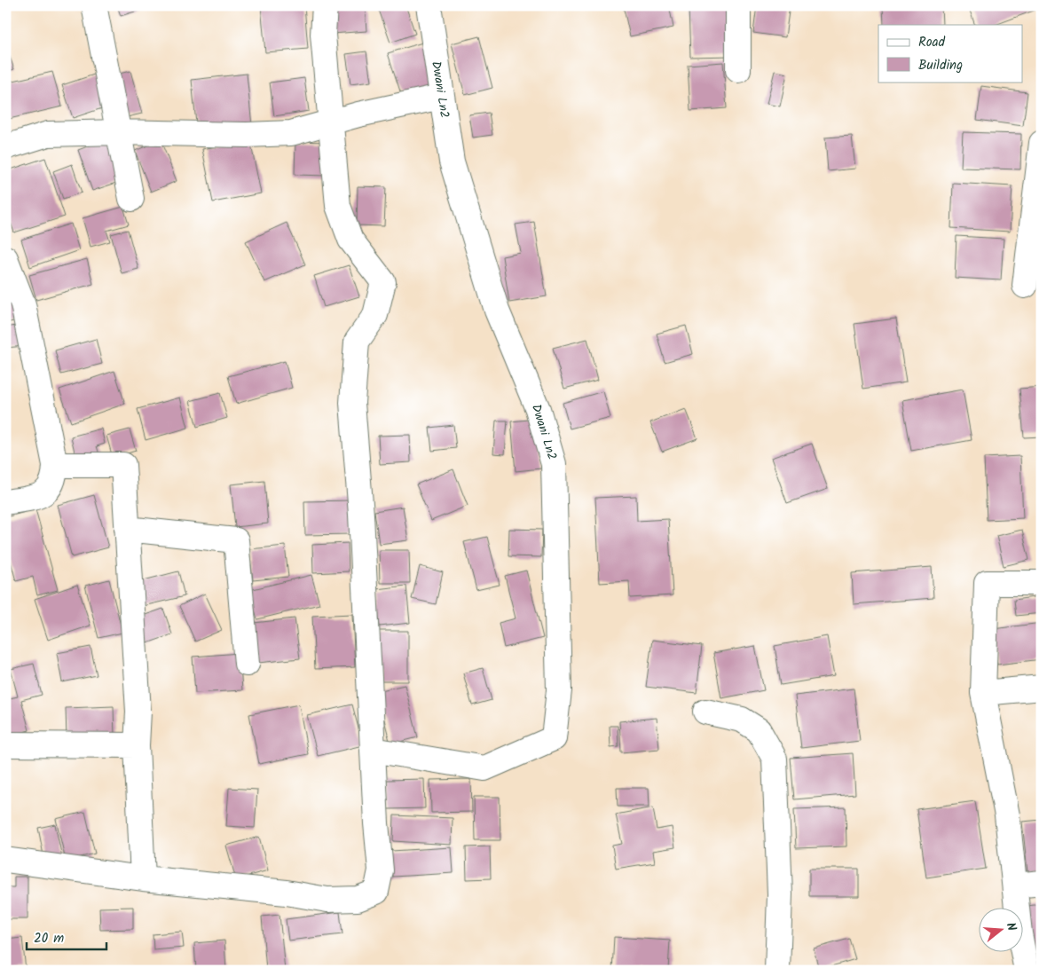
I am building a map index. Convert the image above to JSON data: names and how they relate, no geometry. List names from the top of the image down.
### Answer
{
  "streets": {
    "street": ["Dwani Ln2"]
  },
  "legend": ["Road", "Building"],
  "scale_bar": "20 m",
  "north": "right"
}
